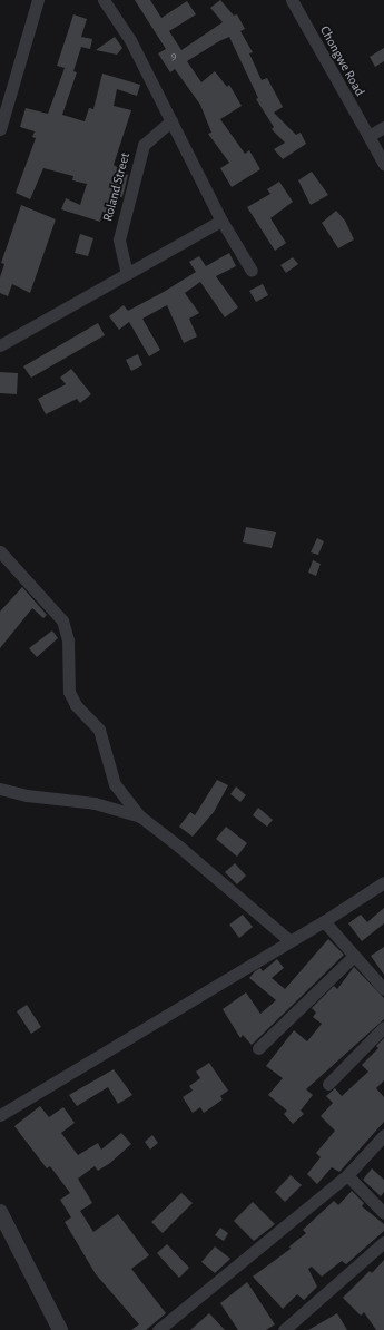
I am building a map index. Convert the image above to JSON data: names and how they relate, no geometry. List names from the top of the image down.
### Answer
{
  "streets": {
    "street": ["Chongwe Road", "Roland Street"]
  },
  "house_numbers": ["9"]
}
